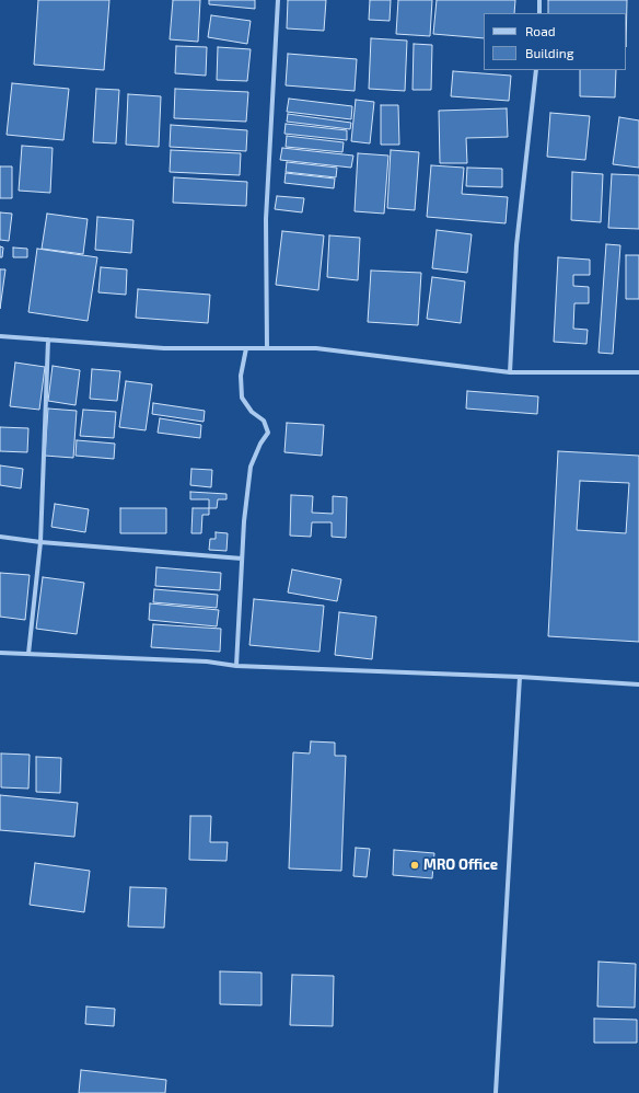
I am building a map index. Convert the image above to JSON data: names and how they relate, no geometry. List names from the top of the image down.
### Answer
{
  "places": ["MRO Office"],
  "legend": ["Road", "Building"]
}
